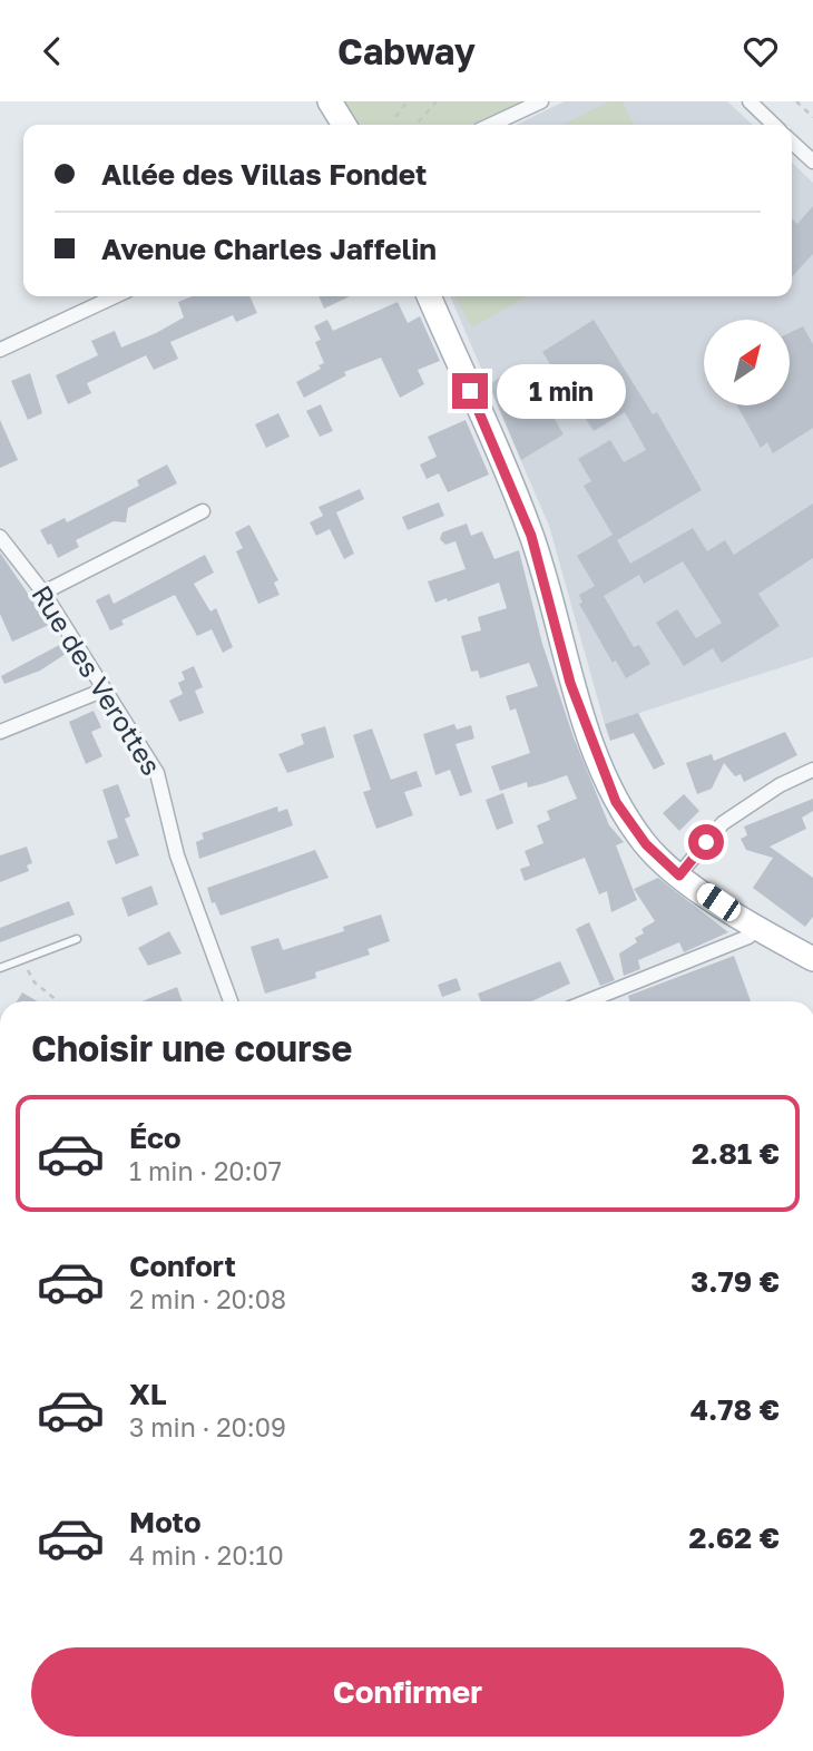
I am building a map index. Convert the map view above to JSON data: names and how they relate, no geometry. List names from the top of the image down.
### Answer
{
  "streets": {
    "street": ["Rue des Verottes"]
  },
  "north": "top right",
  "page": {
    "header": "Cabway",
    "banner": ["Allée des Villas Fondet", "Avenue Charles Jaffelin"],
    "bubble": "1 min",
    "heading": "Choisir une course",
    "list": [
      {
        "name": "Éco",
        "note": "1 min · 20:07",
        "value": "2.81 €"
      },
      {
        "name": "Confort",
        "note": "2 min · 20:08",
        "value": "3.79 €"
      },
      {
        "name": "XL",
        "note": "3 min · 20:09",
        "value": "4.78 €"
      },
      {
        "name": "Moto",
        "note": "4 min · 20:10",
        "value": "2.62 €"
      }
    ],
    "buttons": "Confirmer"
  }
}
